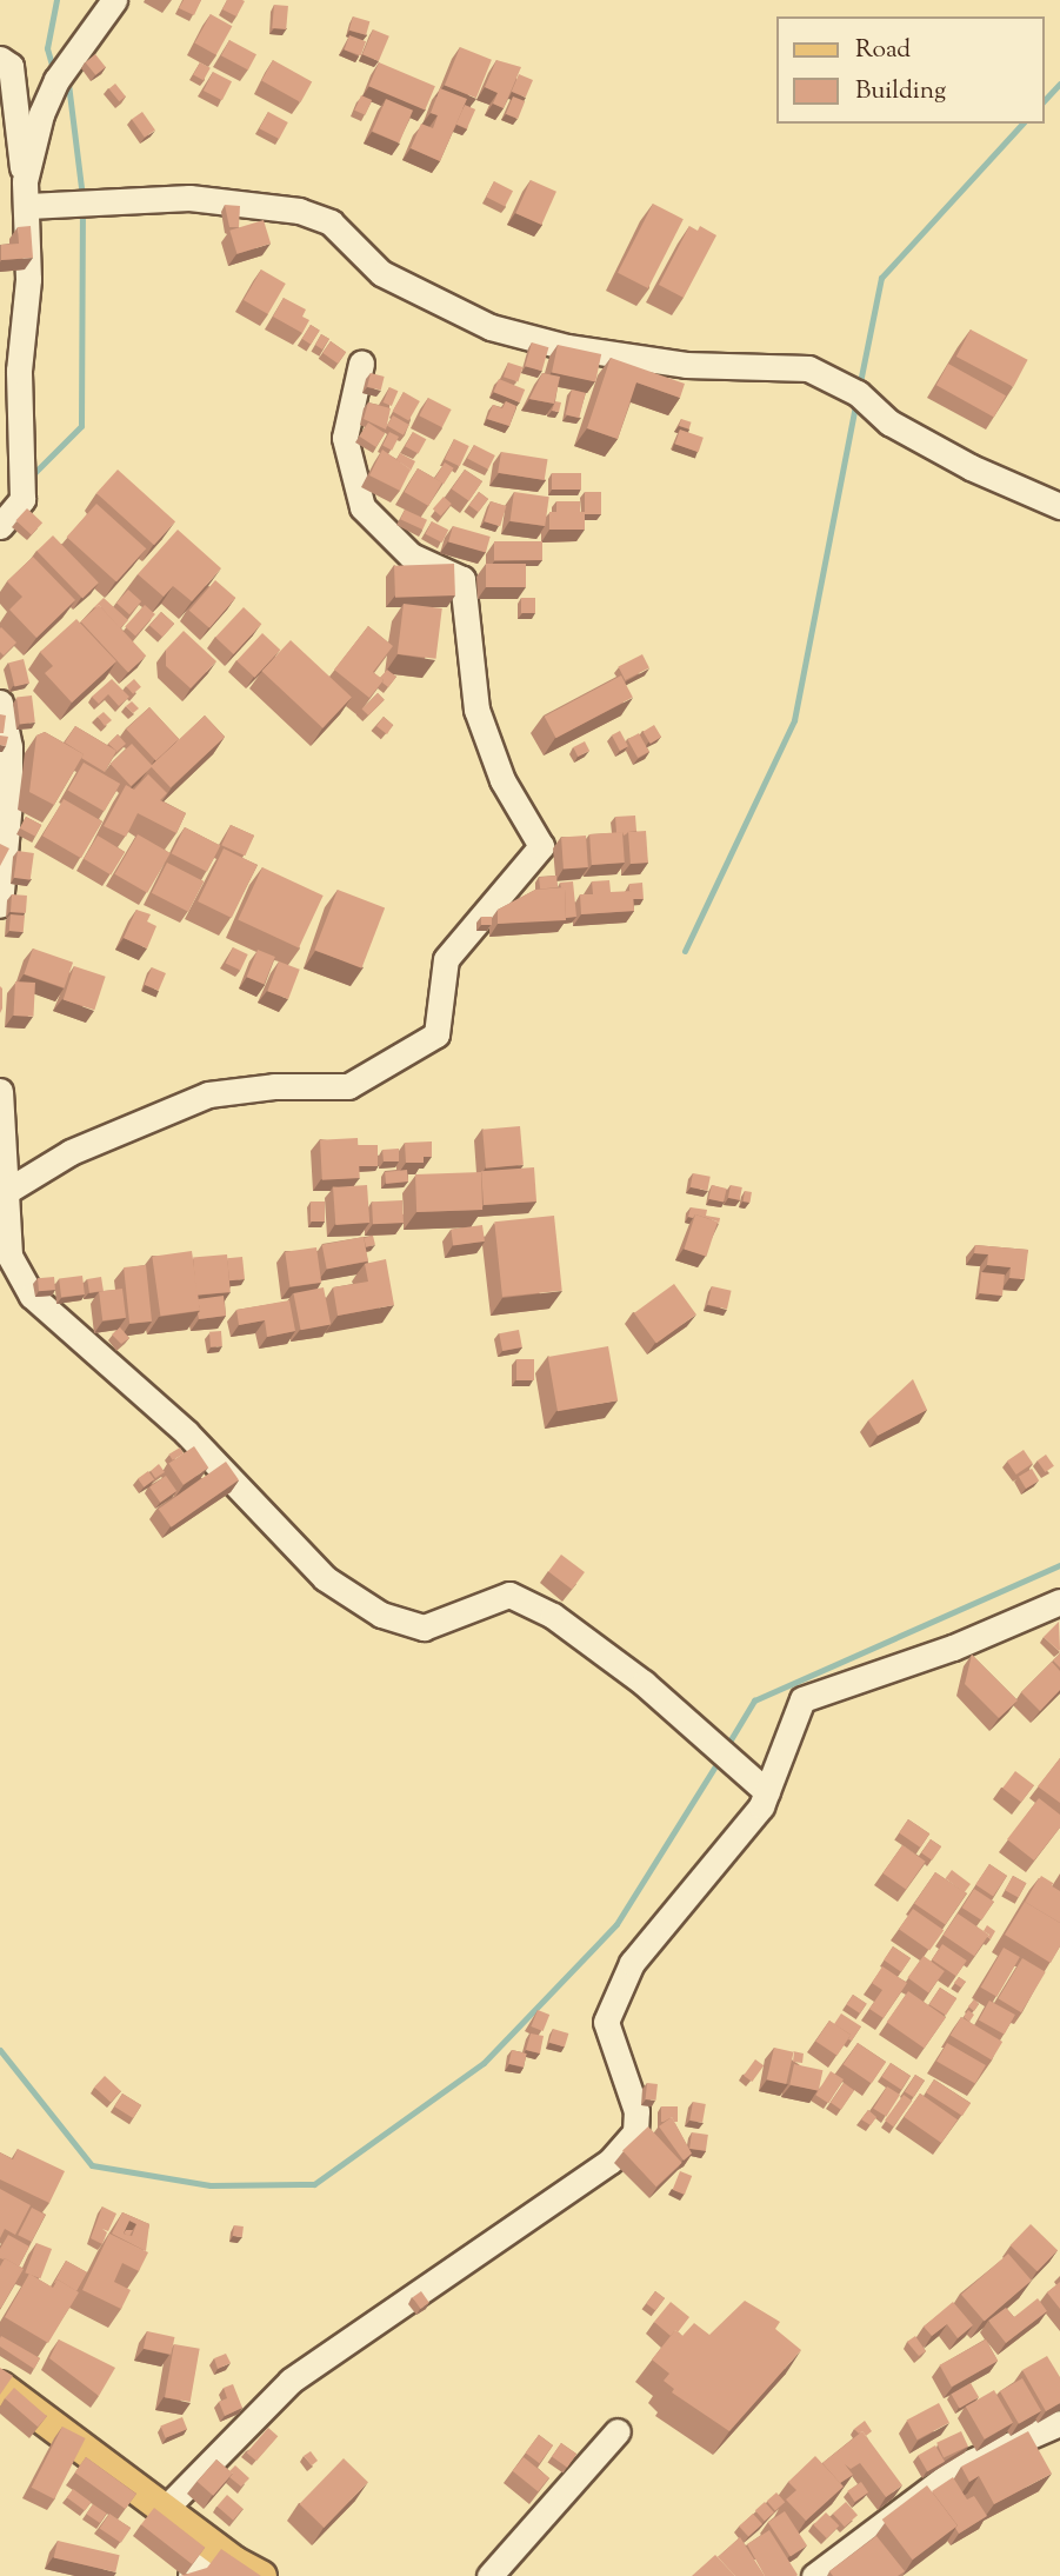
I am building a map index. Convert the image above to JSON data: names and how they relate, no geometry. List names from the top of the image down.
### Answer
{
  "legend": ["Road", "Building"]
}
